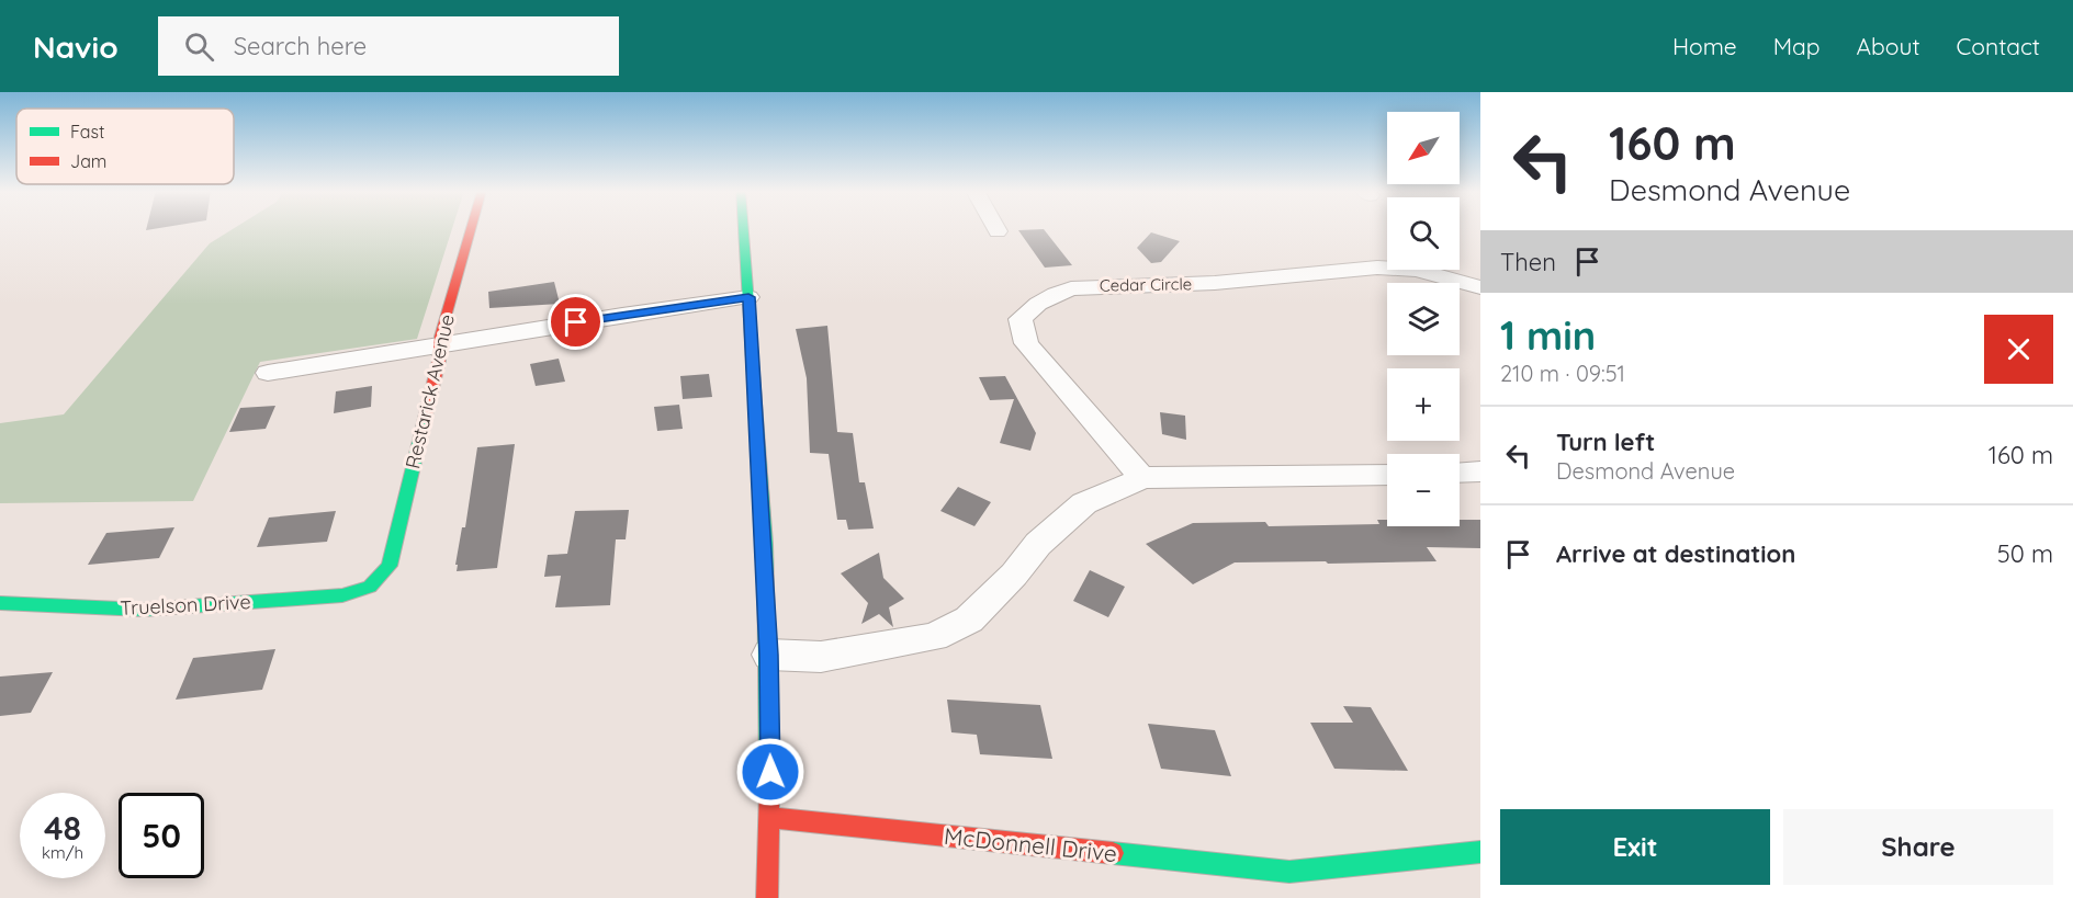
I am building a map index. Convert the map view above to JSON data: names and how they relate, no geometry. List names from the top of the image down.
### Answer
{
  "streets": {
    "street": [
      "Cedar Circle",
      "Restarick Avenue",
      "Truelson Drive",
      "McDonnell Drive"
    ]
  },
  "crossings": [
    ["Restarick Avenue", "Truelson Drive"]
  ],
  "legend": ["Fast", "Jam"],
  "north": "bottom left",
  "page": {
    "header": "Navio",
    "search": "Search here",
    "nav": [
      "Home",
      "Map",
      "About",
      "Contact"
    ],
    "turn": ["160 m", "Desmond Avenue"],
    "map_buttons": ["+", "−"],
    "then": "Then",
    "heading": ["1 min", "210 m · 09:51"],
    "list": [
      {
        "name": "Turn left",
        "note": "Desmond Avenue",
        "value": "160 m"
      },
      {
        "name": "Arrive at destination",
        "value": "50 m"
      }
    ],
    "speed": "48 km/h",
    "limit": "50",
    "buttons": ["Exit", "Share"]
  }
}
